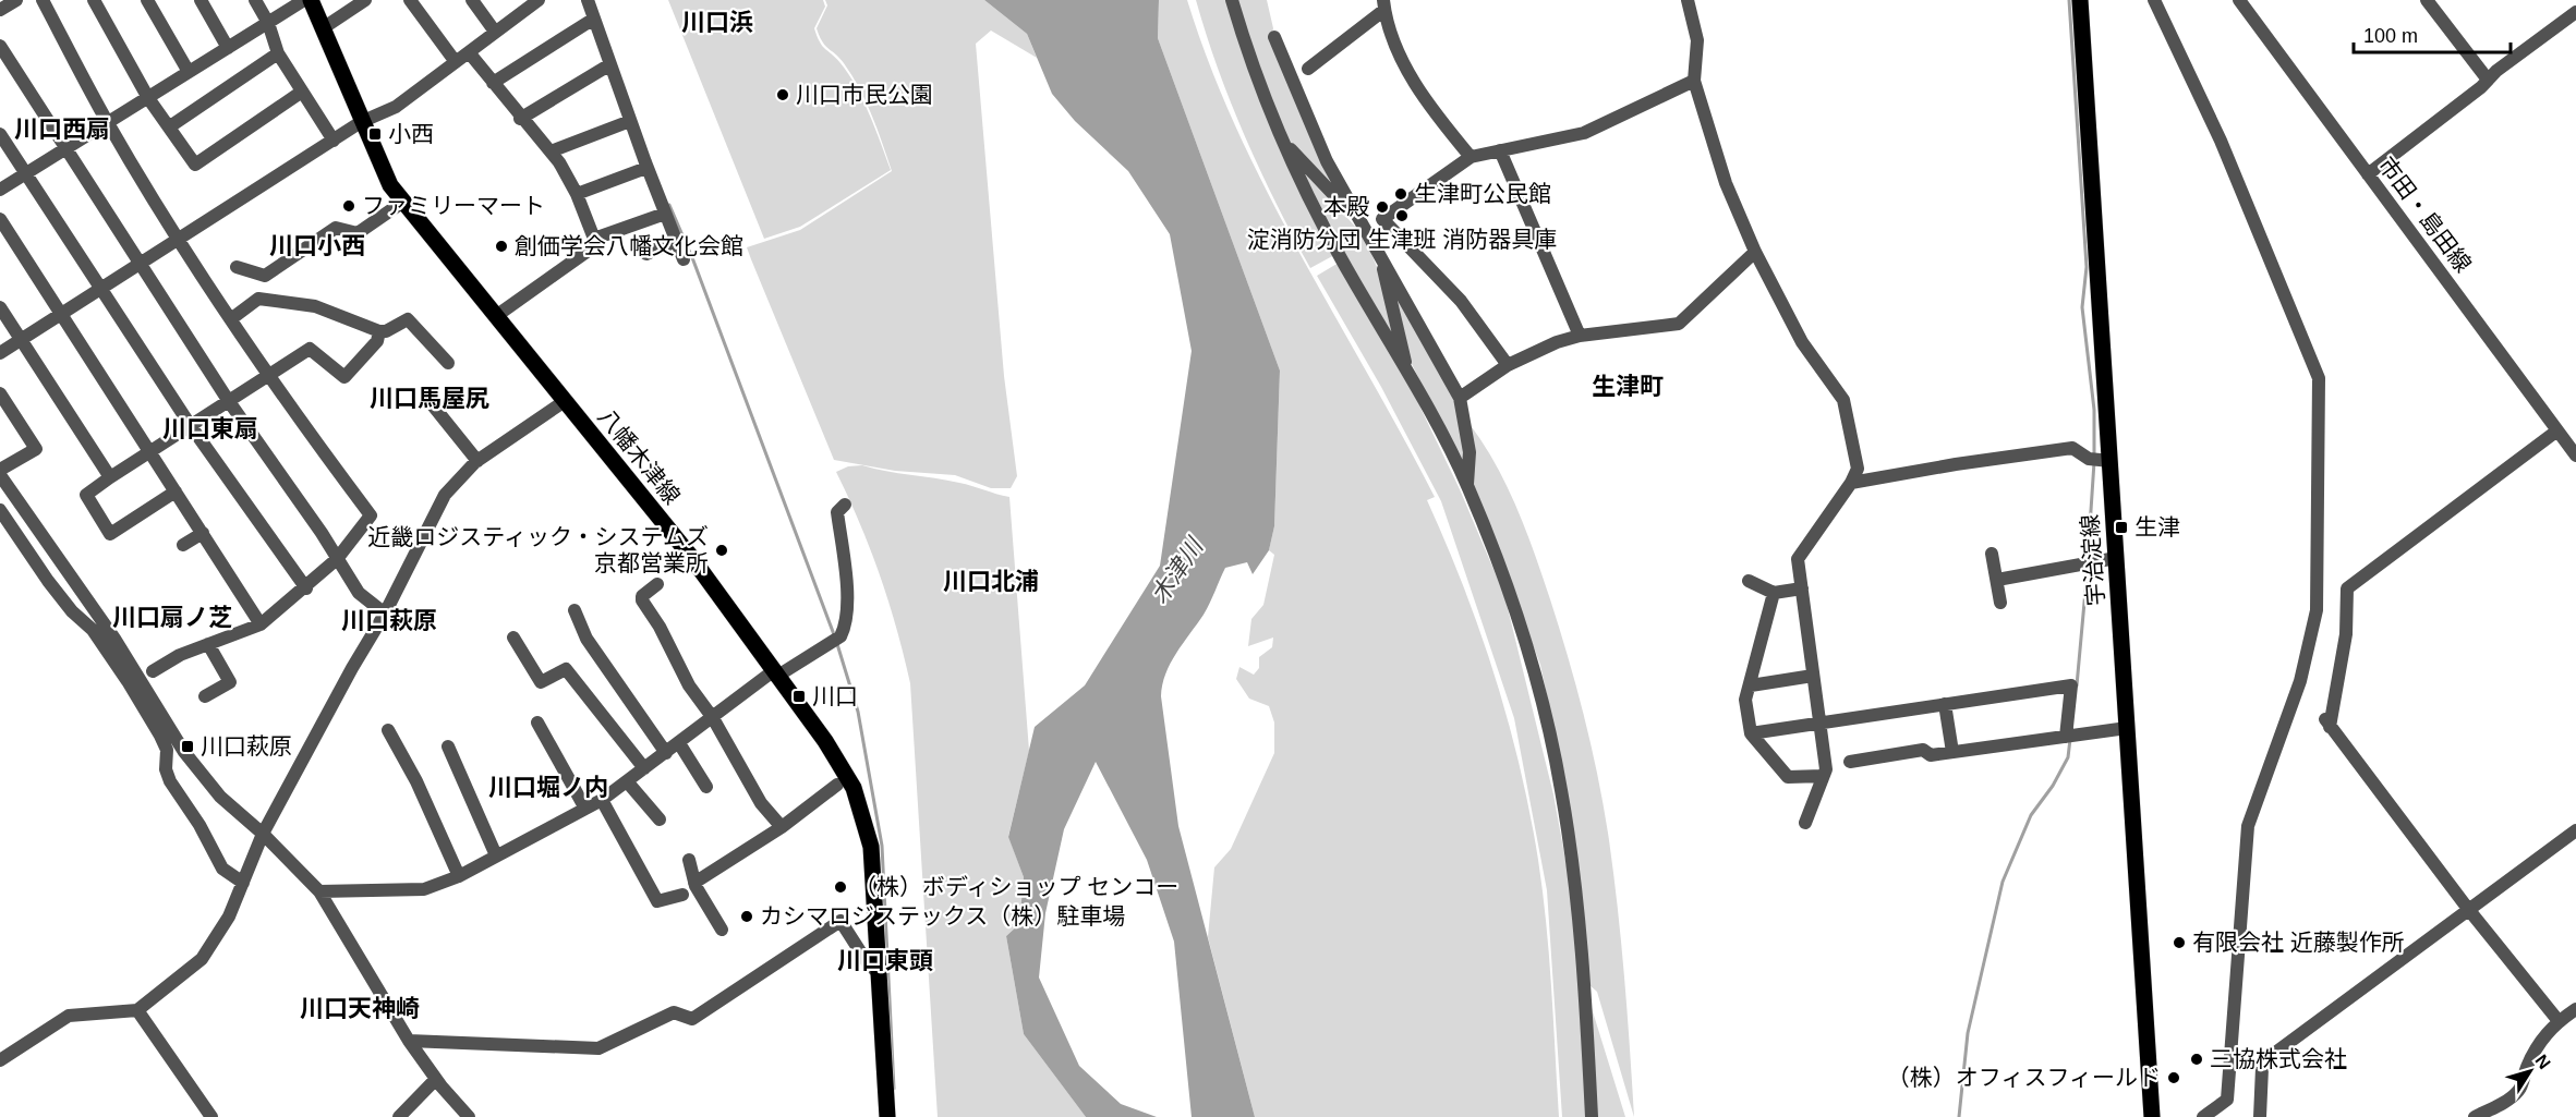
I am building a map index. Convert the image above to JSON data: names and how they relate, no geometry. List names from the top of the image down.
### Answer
{
  "streets": {
    "main road": ["八幡木津線", "宇治淀線"],
    "street": ["市田・島田線"]
  },
  "districts": [
    "川口浜",
    "川口西扇",
    "川口小西",
    "生津町",
    "川口馬屋尻",
    "川口東扇",
    "川口北浦",
    "川口扇ノ芝",
    "川口萩原",
    "川口堀ノ内",
    "川口東頭",
    "川口天神崎"
  ],
  "water": ["木津川"],
  "places": {
    "other": [
      "川口市民公園",
      "生津町公民館",
      "ファミリーマート",
      "本殿",
      "淀消防分団 生津班 消防器具庫",
      "創価学会八幡文化会館",
      "近畿ロジスティック・システムズ 京都営業所",
      "（株）ボディショップ センコー",
      "カシマロジステックス（株）駐車場",
      "有限会社 近藤製作所",
      "三協株式会社",
      "（株）オフィスフィールド"
    ],
    "transit": [
      "小西",
      "生津",
      "川口",
      "川口萩原"
    ]
  },
  "scale_bar": "100 m",
  "north": "top right"
}
